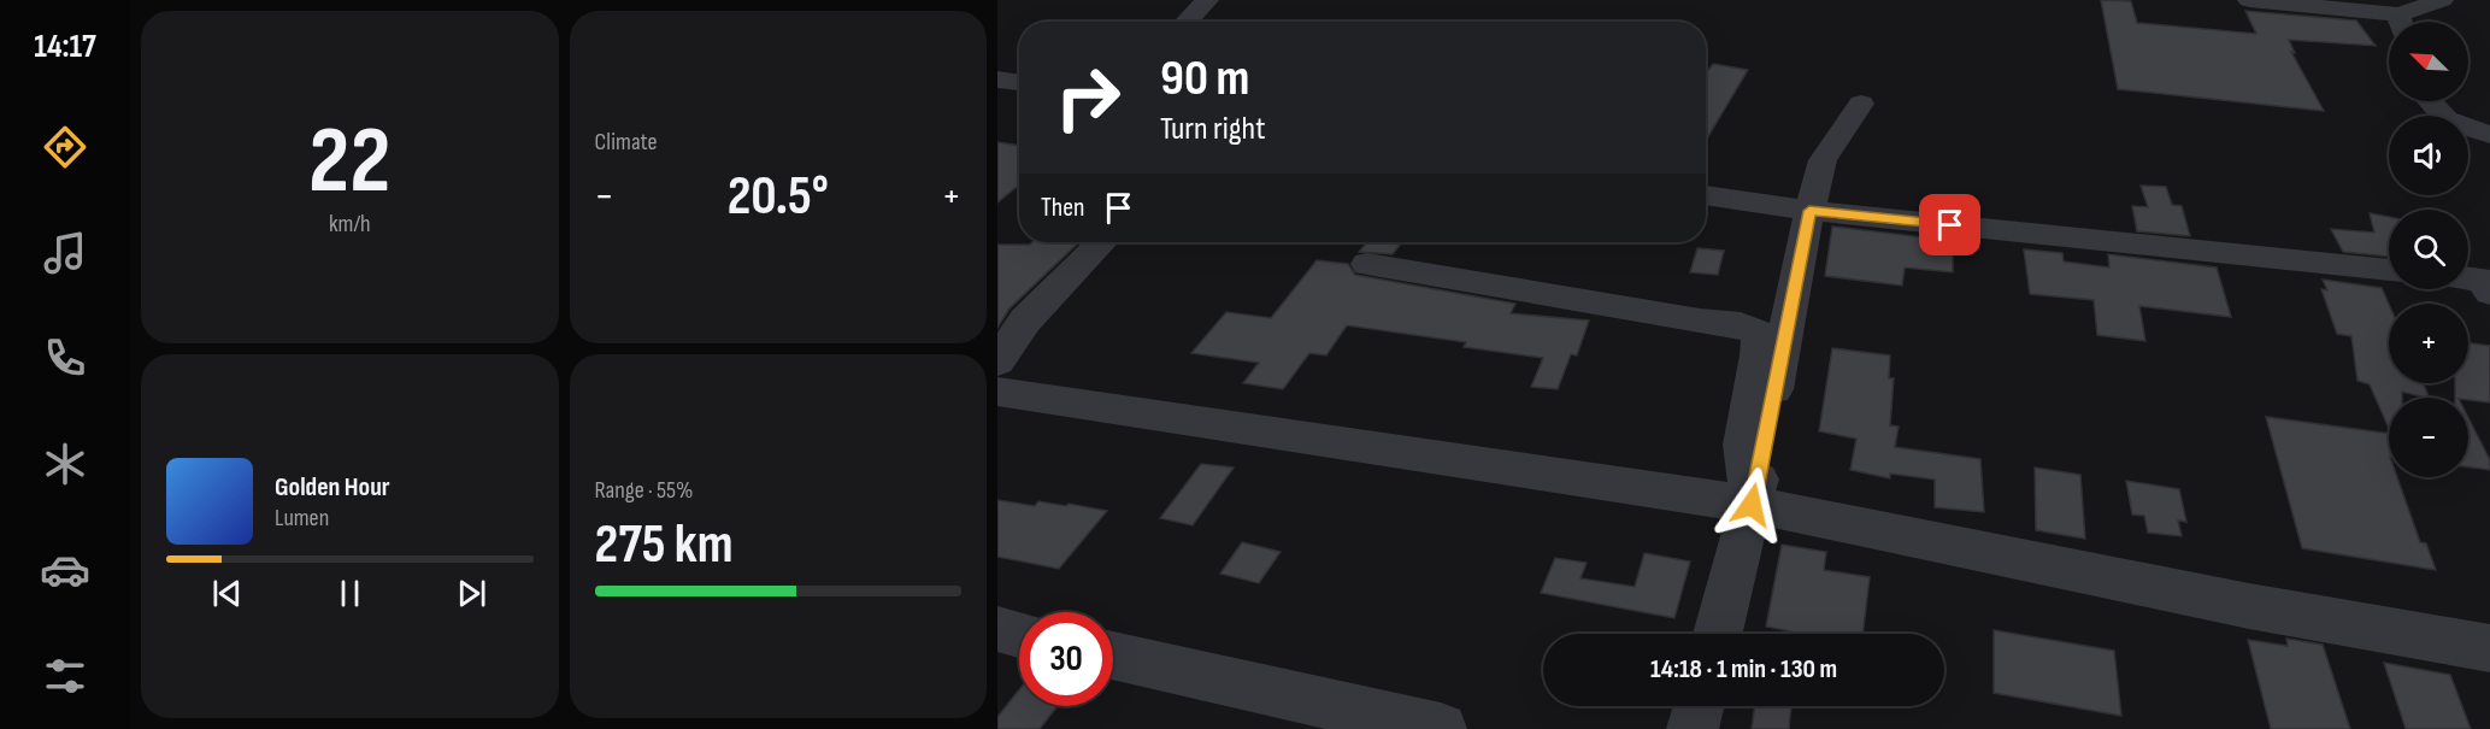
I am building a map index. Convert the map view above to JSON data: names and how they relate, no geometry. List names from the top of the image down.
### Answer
{
  "north": "top left",
  "page": {
    "tabs": "14:17",
    "tile": [
      ["22", "km/h"],
      "Climate",
      ["Range · 55%", "275 km"]
    ],
    "map_buttons": ["+", "−"],
    "turn": ["90 m", "Turn right"],
    "heat": ["−", "20.5°", "+"],
    "then": "Then",
    "song": ["Golden Hour", "Lumen"],
    "limit": "30",
    "trip": "14:18 · 1 min · 130 m"
  }
}
